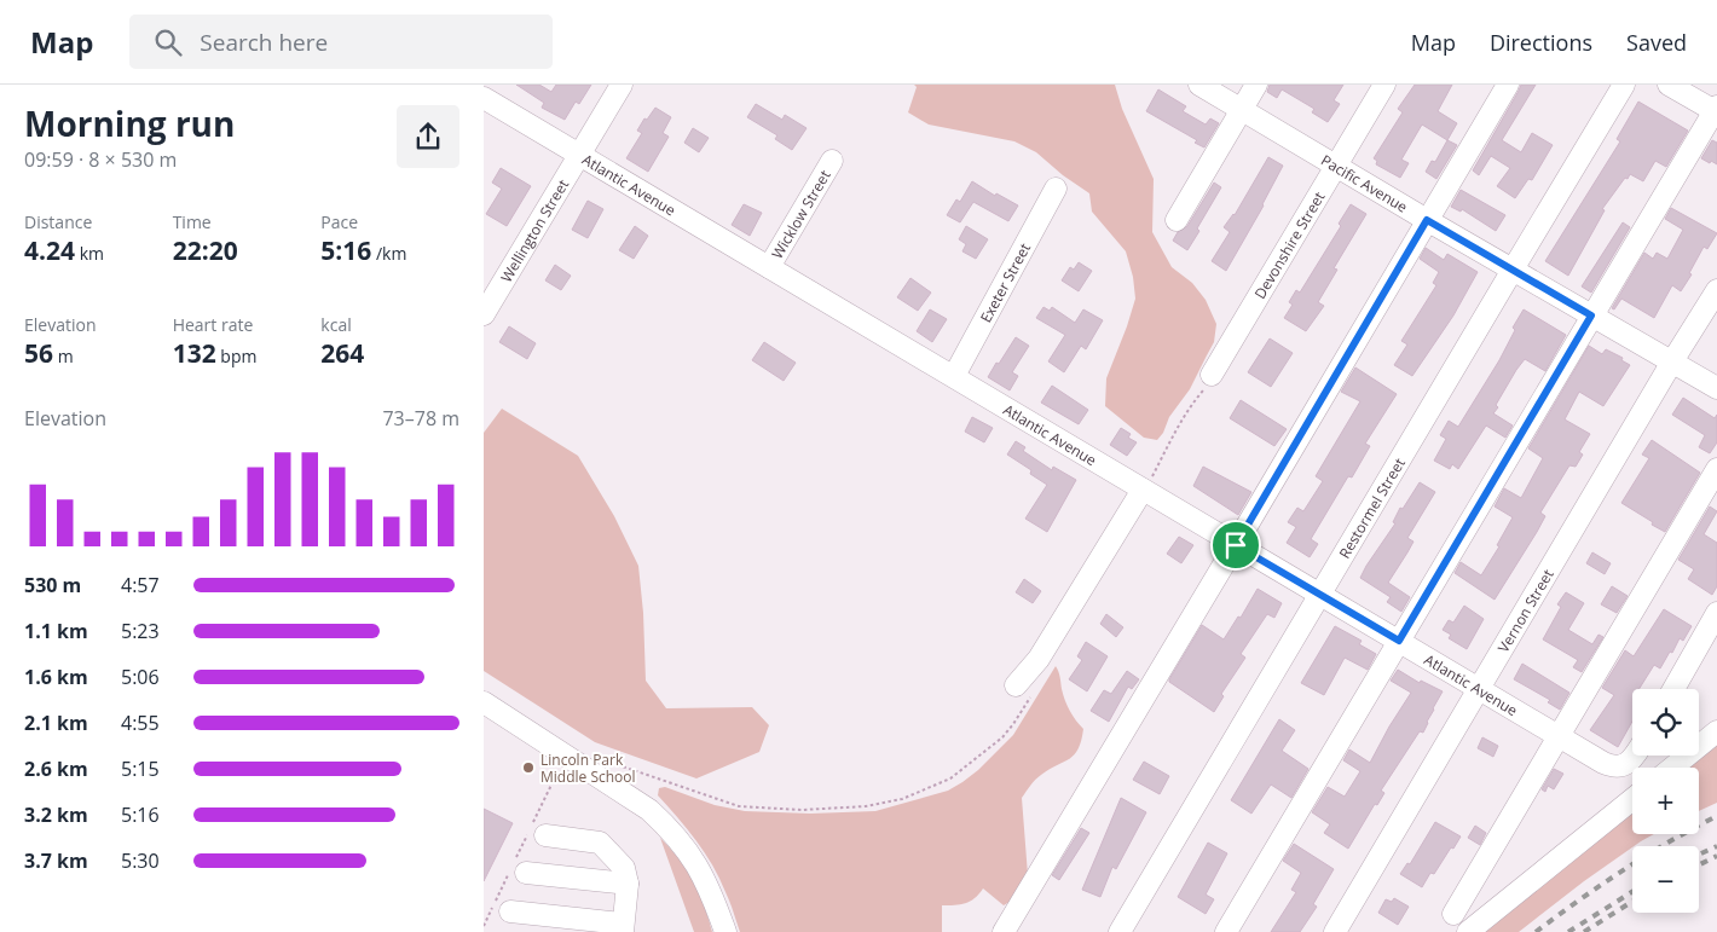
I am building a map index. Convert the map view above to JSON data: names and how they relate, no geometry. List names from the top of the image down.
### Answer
{
  "streets": {
    "street": [
      "Pacific Avenue",
      "Atlantic Avenue",
      "Wicklow Street",
      "Wellington Street",
      "Devonshire Street",
      "Exeter Street",
      "Restormel Street",
      "Vernon Street"
    ]
  },
  "crossings": [
    ["Pacific Avenue", "Devonshire Street"],
    ["Pacific Avenue", "Restormel Street"],
    ["Pacific Avenue", "Vernon Street"],
    ["Atlantic Avenue", "Wicklow Street"],
    ["Atlantic Avenue", "Wellington Street"],
    ["Atlantic Avenue", "Exeter Street"],
    ["Atlantic Avenue", "Restormel Street"],
    ["Atlantic Avenue", "Vernon Street"]
  ],
  "places": ["Lincoln Park Middle School"],
  "page": {
    "header": "Map",
    "search": "Search here",
    "nav": ["Map", "Directions", "Saved"],
    "heading": ["Morning run", "09:59 · 8 × 530 m"],
    "stats": [
      ["Distance", "4.24 km"],
      ["Time", "22:20"],
      ["Pace", "5:16 /km"],
      ["Elevation", "56 m"],
      ["Heart rate", "132 bpm"],
      ["kcal", "264"]
    ],
    "chart": ["Elevation", "73–78 m"],
    "list": [
      {
        "name": "530 m",
        "note": "4:57"
      },
      {
        "name": "1.1 km",
        "note": "5:23"
      },
      {
        "name": "1.6 km",
        "note": "5:06"
      },
      {
        "name": "2.1 km",
        "note": "4:55"
      },
      {
        "name": "2.6 km",
        "note": "5:15"
      },
      {
        "name": "3.2 km",
        "note": "5:16"
      },
      {
        "name": "3.7 km",
        "note": "5:30"
      }
    ],
    "map_buttons": ["+", "−"]
  }
}
